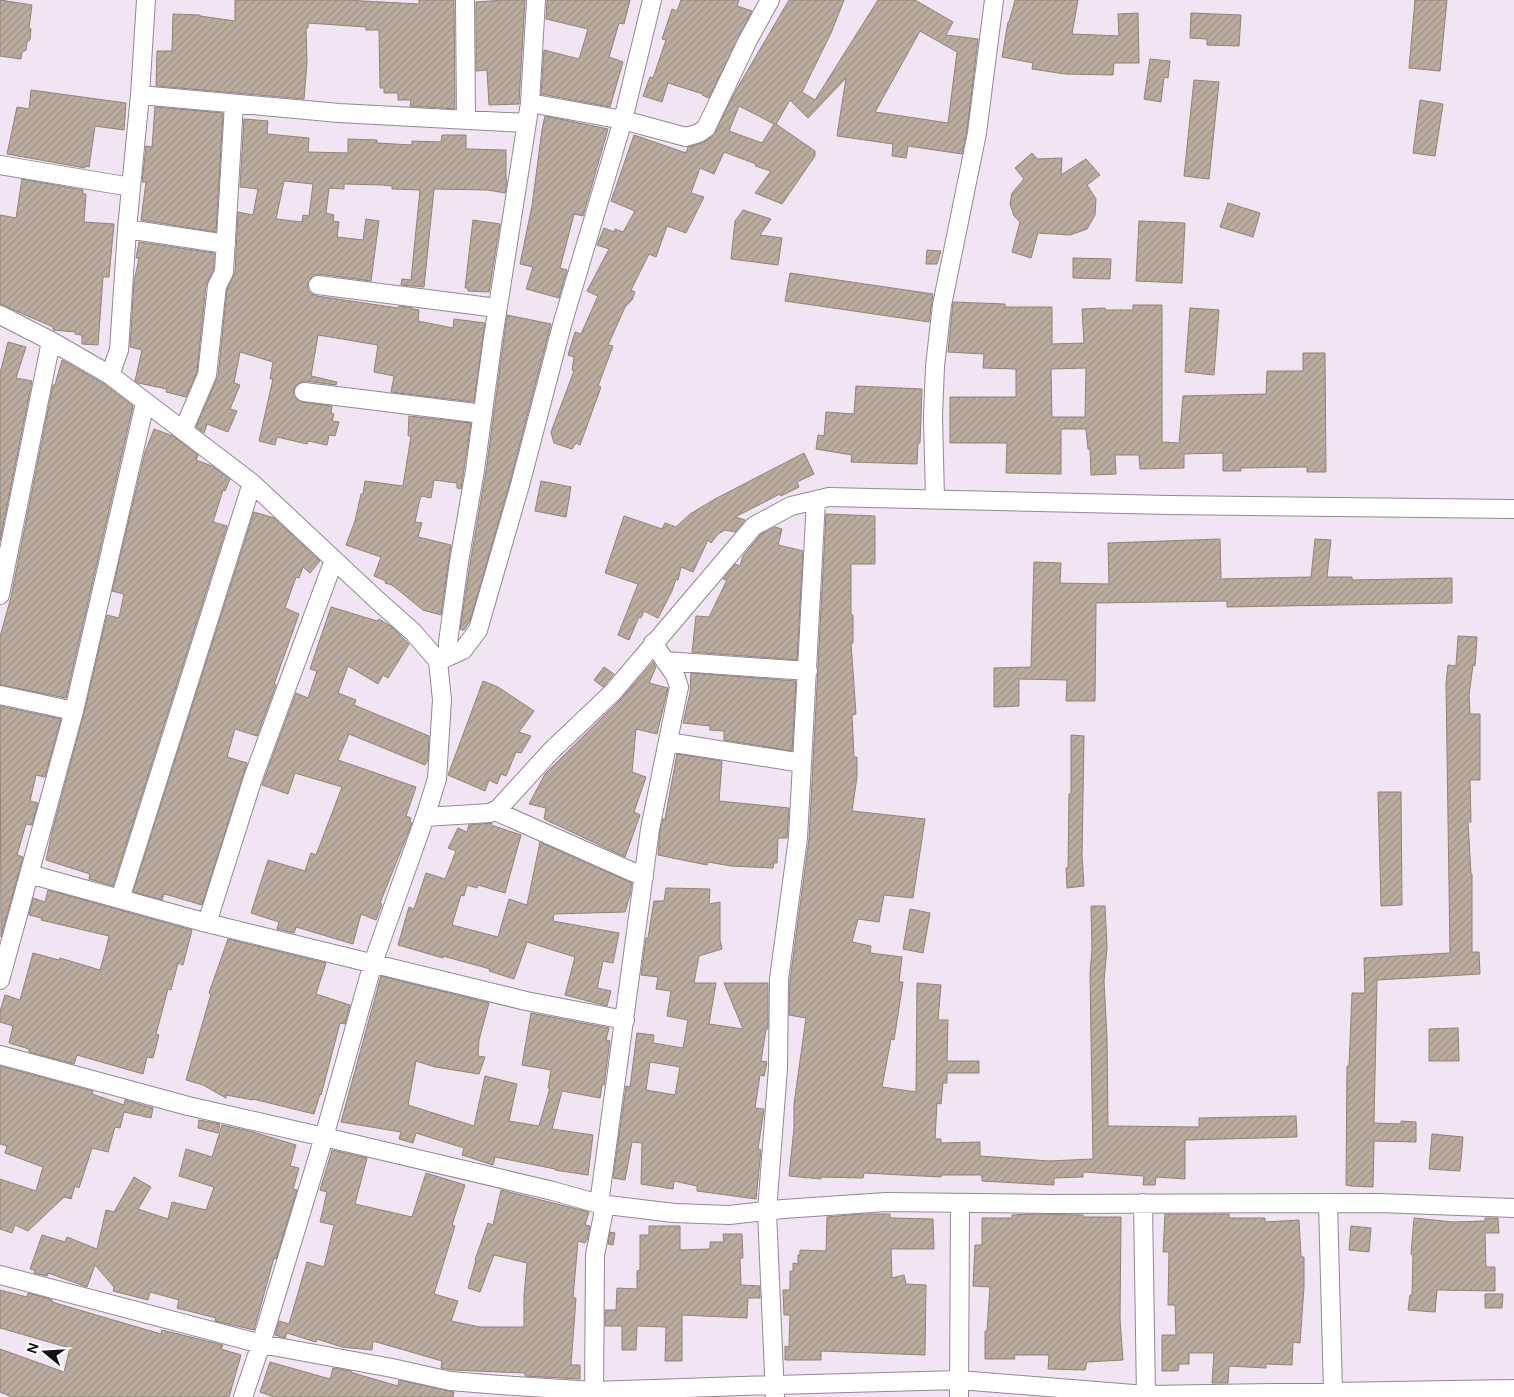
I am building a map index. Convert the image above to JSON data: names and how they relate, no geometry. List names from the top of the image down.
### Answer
{
  "north": "left"
}
